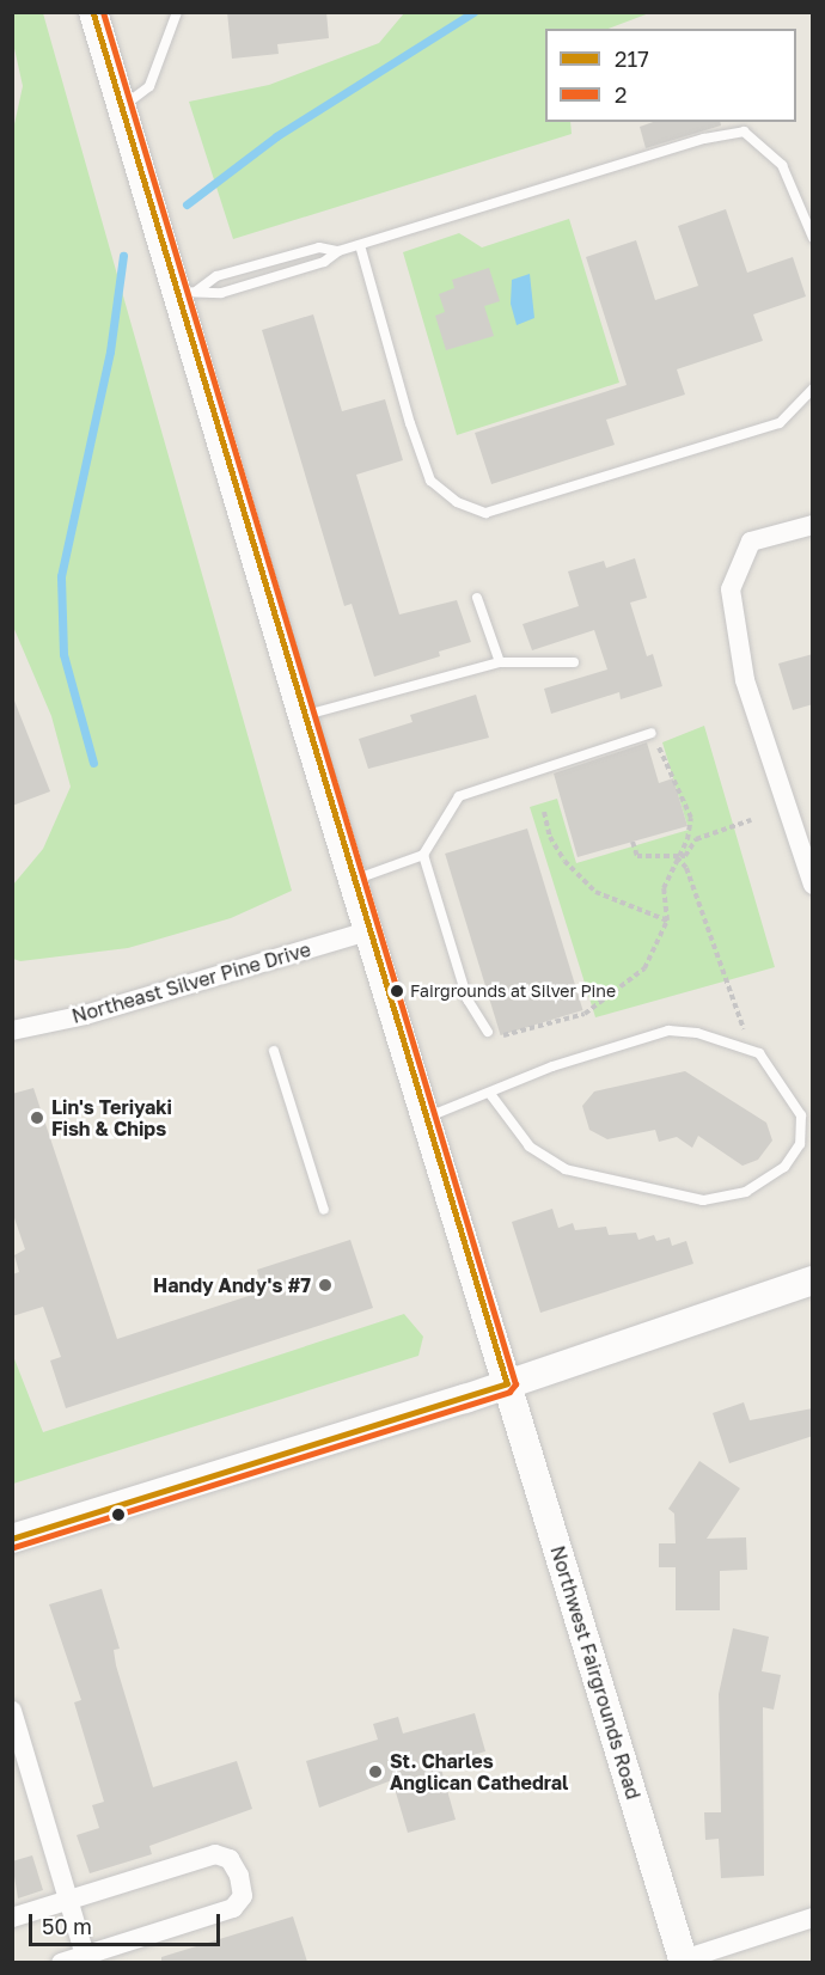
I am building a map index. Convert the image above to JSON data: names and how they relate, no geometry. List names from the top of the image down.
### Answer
{
  "streets": {
    "main road": ["Northwest Fairgrounds Road"],
    "street": ["Northeast Silver Pine Drive"]
  },
  "crossings": [
    ["Northeast Silver Pine Drive", "Northwest Fairgrounds Road"]
  ],
  "places": [
    "Fairgrounds at Silver Pine",
    "Lin's Teriyaki Fish & Chips",
    "Handy Andy's #7",
    "St. Charles Anglican Cathedral"
  ],
  "lines": ["transit line 217", "transit line 2"],
  "legend": ["217", "2"],
  "scale_bar": "50 m"
}
